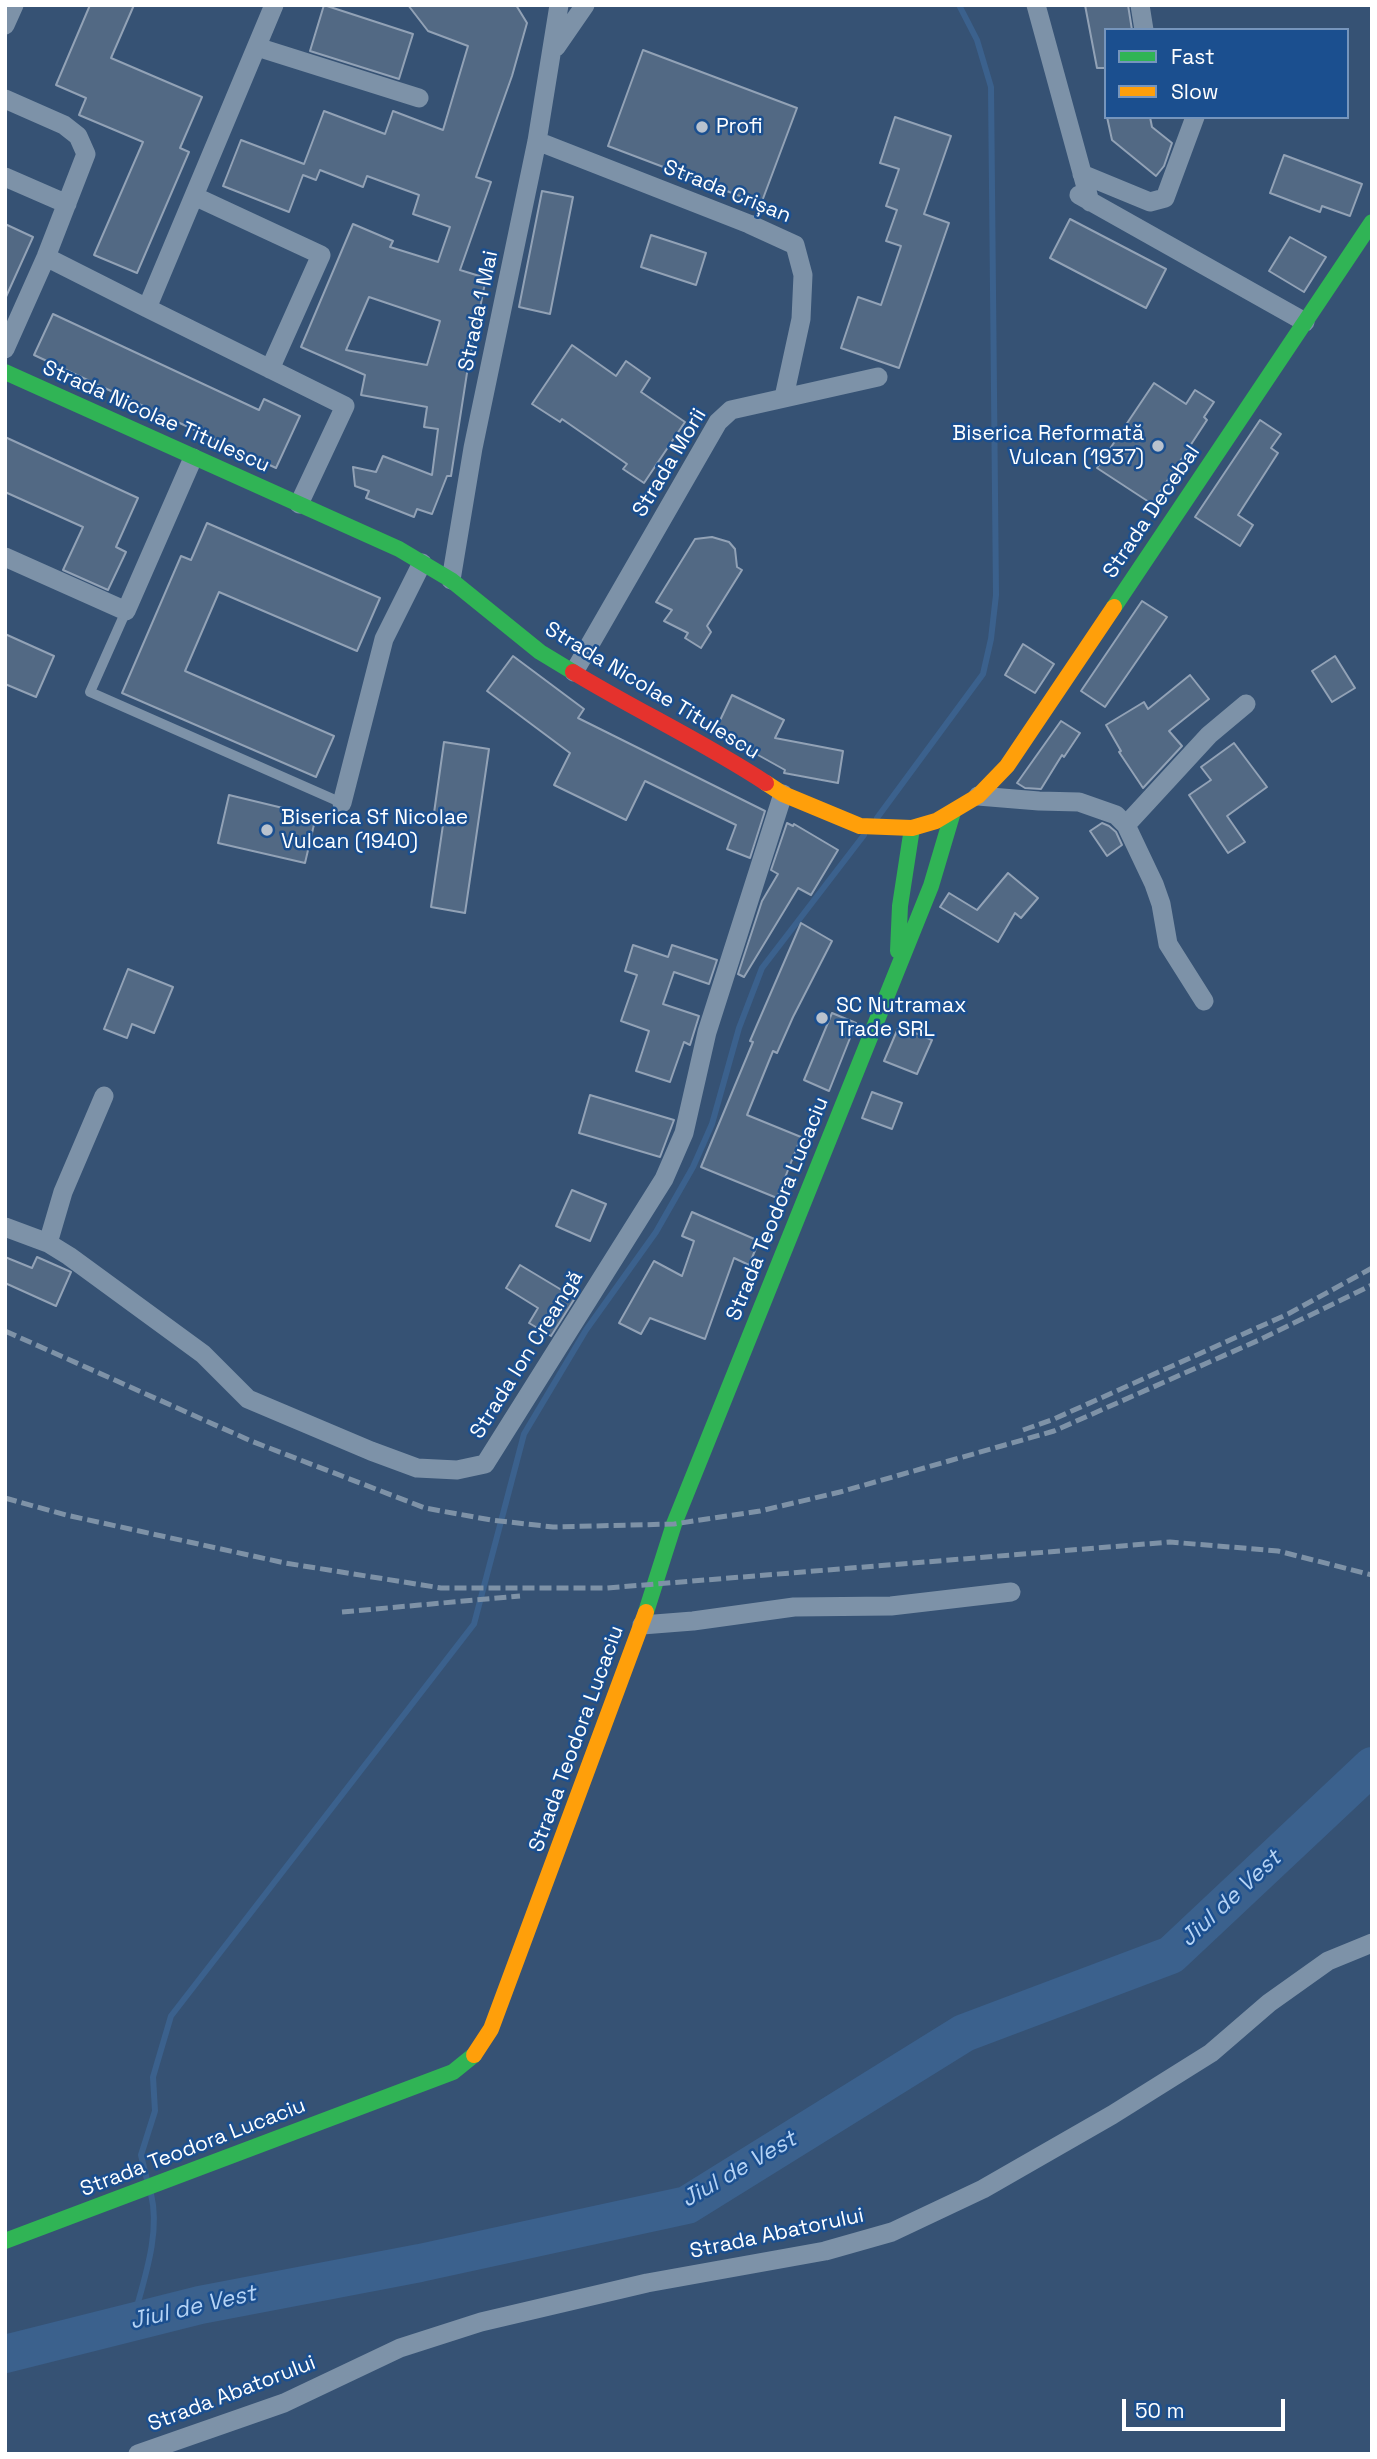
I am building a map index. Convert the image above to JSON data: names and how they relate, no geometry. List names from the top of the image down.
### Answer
{
  "streets": {
    "main road": ["Strada Nicolae Titulescu", "Strada Decebal", "Strada Teodora Lucaciu"],
    "street": [
      "Strada Crișan",
      "Strada 1 Mai",
      "Strada Morii",
      "Strada Ion Creangă",
      "Strada Abatorului"
    ]
  },
  "crossings": [
    ["Strada Crișan", "Strada 1 Mai"],
    ["Strada Crișan", "Strada Morii"],
    ["Strada 1 Mai", "Strada Nicolae Titulescu"],
    ["Strada Nicolae Titulescu", "Strada Morii"],
    ["Strada Nicolae Titulescu", "Strada Decebal"],
    ["Strada Nicolae Titulescu", "Strada Teodora Lucaciu"],
    ["Strada Nicolae Titulescu", "Strada Ion Creangă"],
    ["Strada Decebal", "Strada Teodora Lucaciu"]
  ],
  "water": ["Jiul de Vest"],
  "places": [
    "Profi",
    "Biserica Reformată Vulcan (1937)",
    "Biserica Sf Nicolae Vulcan (1940)",
    "SC Nutramax Trade SRL"
  ],
  "legend": ["Fast", "Slow"],
  "scale_bar": "50 m"
}
